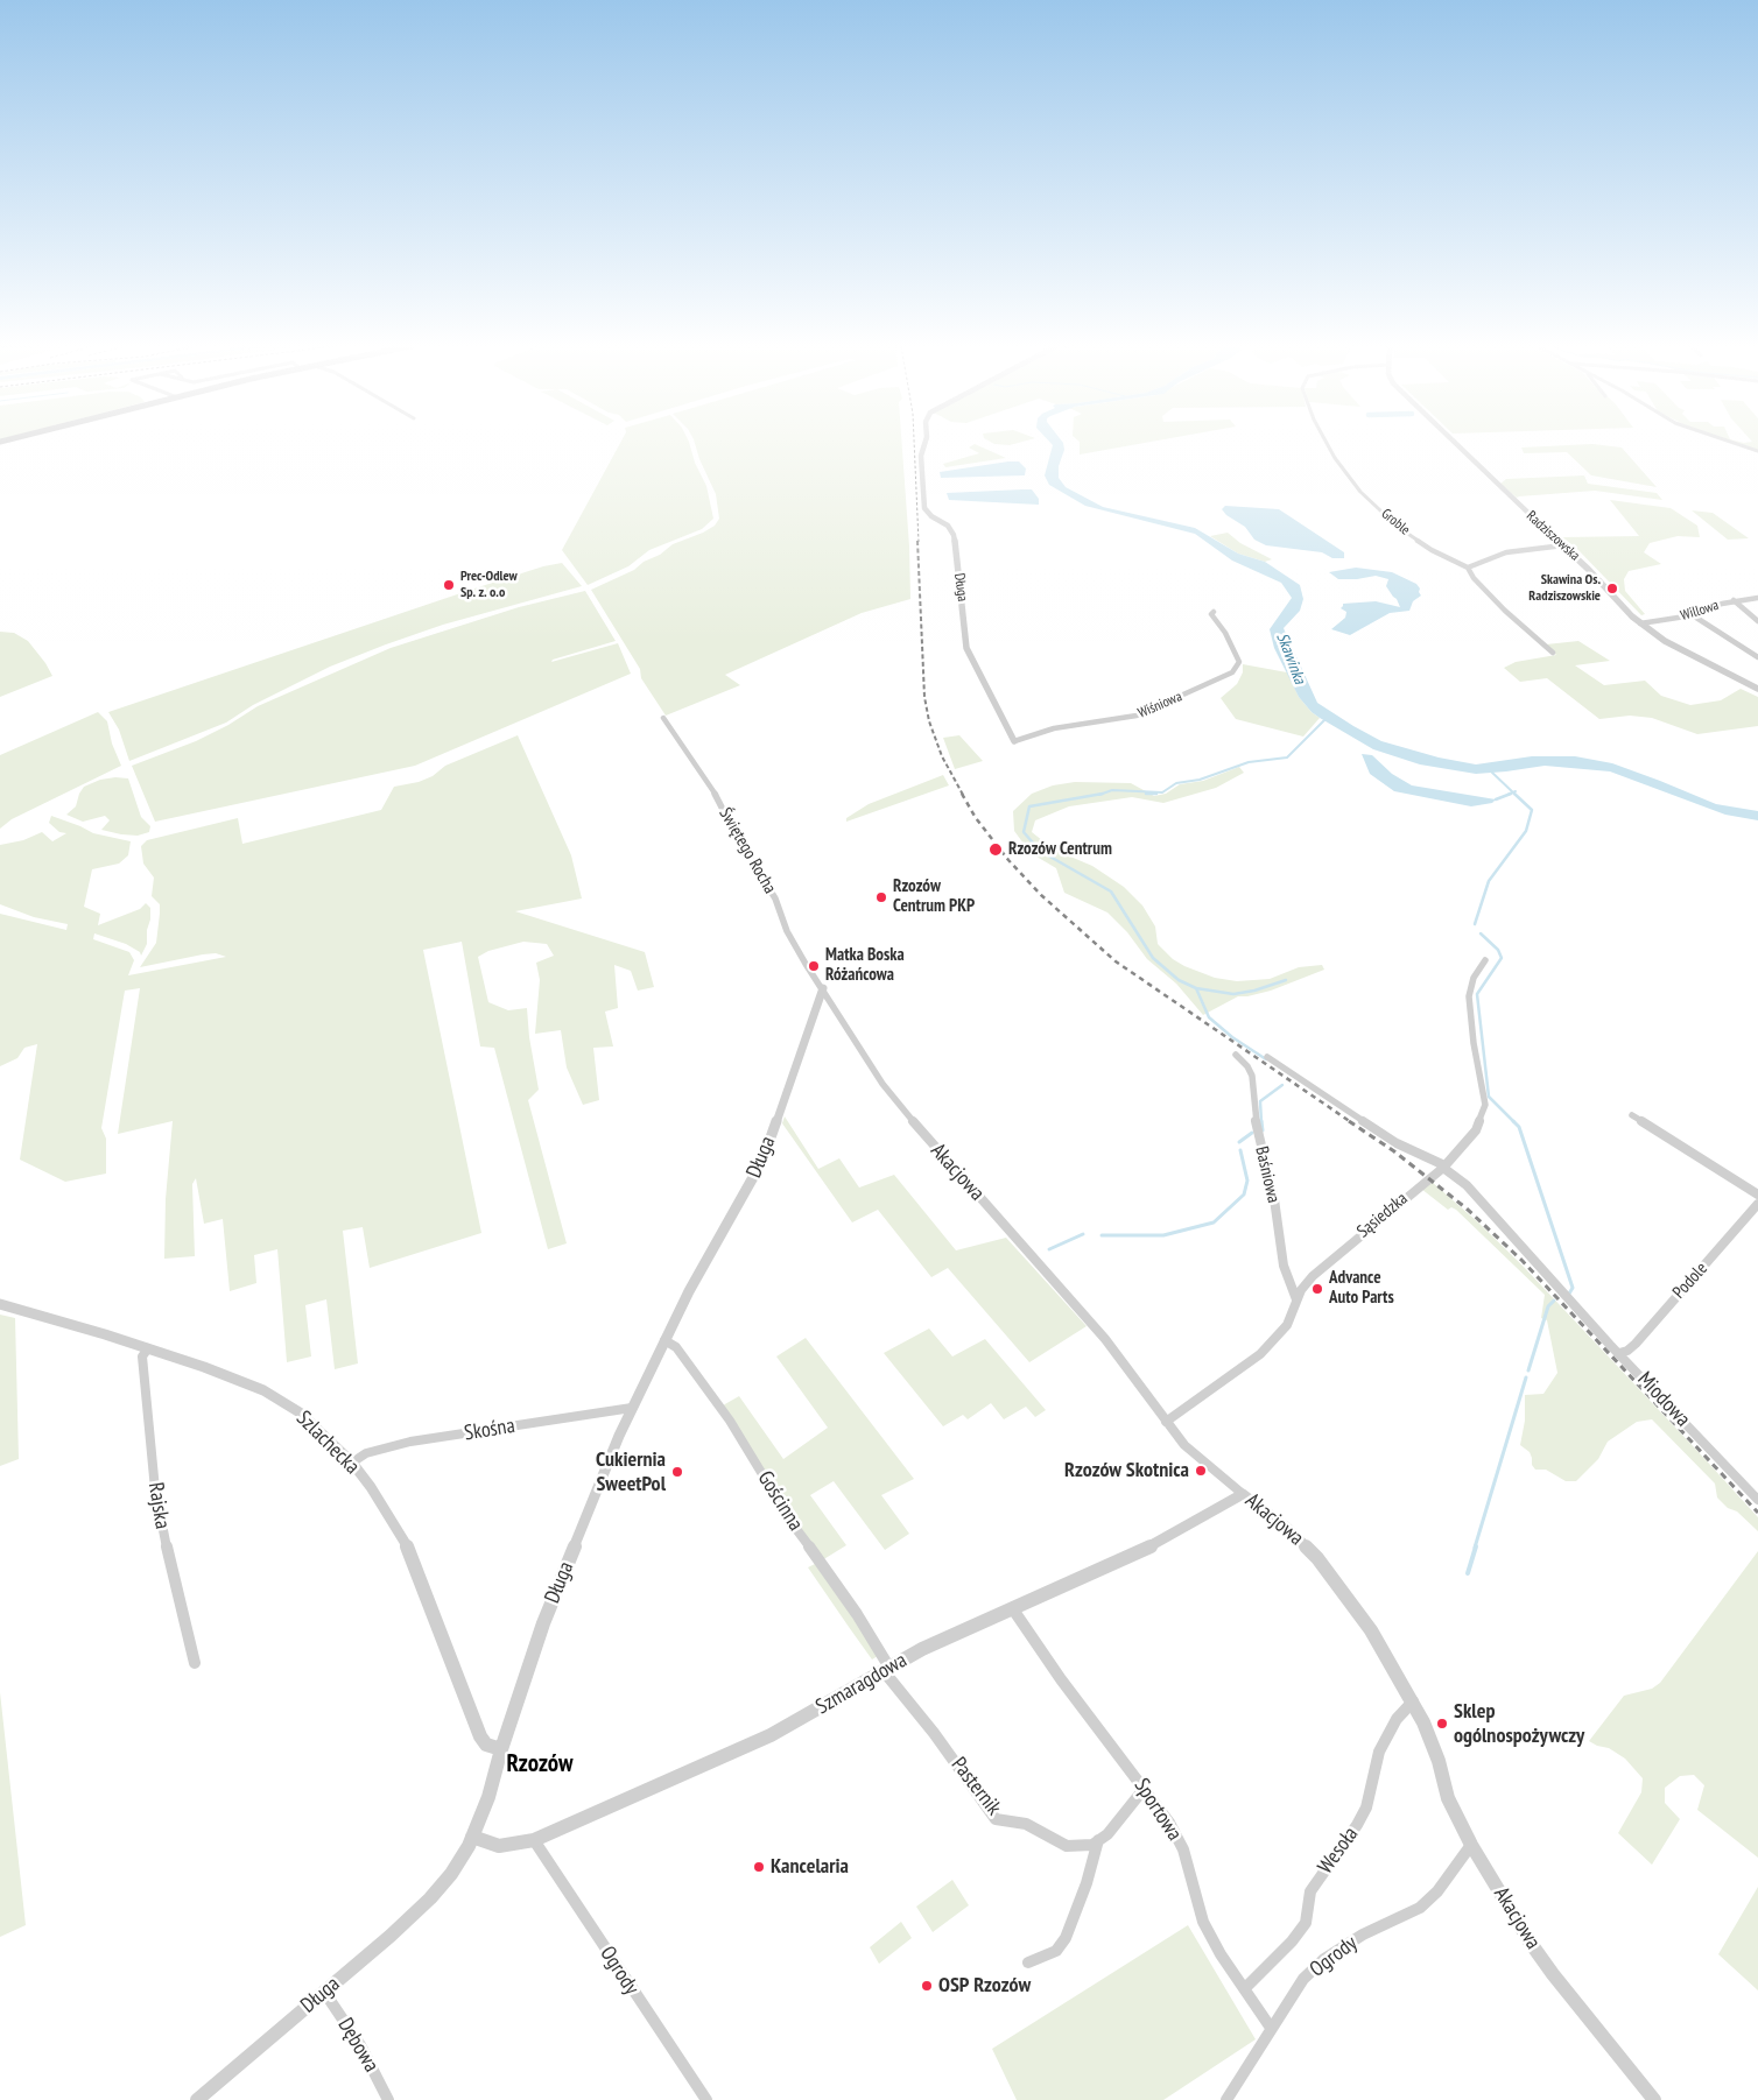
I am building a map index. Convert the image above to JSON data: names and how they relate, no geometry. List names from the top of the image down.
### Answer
{
  "streets": {
    "street": [
      "Groble",
      "Radziszowska",
      "Długa",
      "Willowa",
      "Wiśniowa",
      "Świętego Rocha",
      "Akacjowa",
      "Baśniowa",
      "Sąsiedzka",
      "Podole",
      "Miodowa",
      "Skośna",
      "Szlachecka",
      "Gościnna",
      "Rajska",
      "Szmaragdowa",
      "Pasternik",
      "Sportowa",
      "Wesoła",
      "Ogrody",
      "Dębowa"
    ]
  },
  "crossings": [
    ["Radziszowska", "Willowa"],
    ["Długa", "Wiśniowa"],
    ["Długa", "Świętego Rocha"],
    ["Długa", "Akacjowa"],
    ["Długa", "Skośna"],
    ["Długa", "Szlachecka"],
    ["Długa", "Gościnna"],
    ["Długa", "Szmaragdowa"],
    ["Długa", "Dębowa"],
    ["Świętego Rocha", "Akacjowa"],
    ["Akacjowa", "Sąsiedzka"],
    ["Akacjowa", "Szmaragdowa"],
    ["Akacjowa", "Wesoła"],
    ["Akacjowa", "Ogrody"],
    ["Baśniowa", "Sąsiedzka"],
    ["Sąsiedzka", "Miodowa"],
    ["Podole", "Miodowa"],
    ["Skośna", "Szlachecka"],
    ["Szlachecka", "Rajska"],
    ["Gościnna", "Szmaragdowa"],
    ["Gościnna", "Pasternik"],
    ["Szmaragdowa", "Pasternik"],
    ["Szmaragdowa", "Sportowa"],
    ["Szmaragdowa", "Ogrody"],
    ["Sportowa", "Wesoła"],
    ["Sportowa", "Ogrody"]
  ],
  "districts": ["Rzozów"],
  "water": ["Skawinka"],
  "places": [
    "Prec-Odlew Sp. z. o.o",
    "Skawina Os. Radziszowskie",
    "Rzozów Centrum",
    "Rzozów Centrum PKP",
    "Matka Boska Różańcowa",
    "Advance Auto Parts",
    "Rzozów Skotnica",
    "Cukiernia SweetPol",
    "Sklep ogólnospożywczy",
    "Kancelaria",
    "OSP Rzozów"
  ]
}
